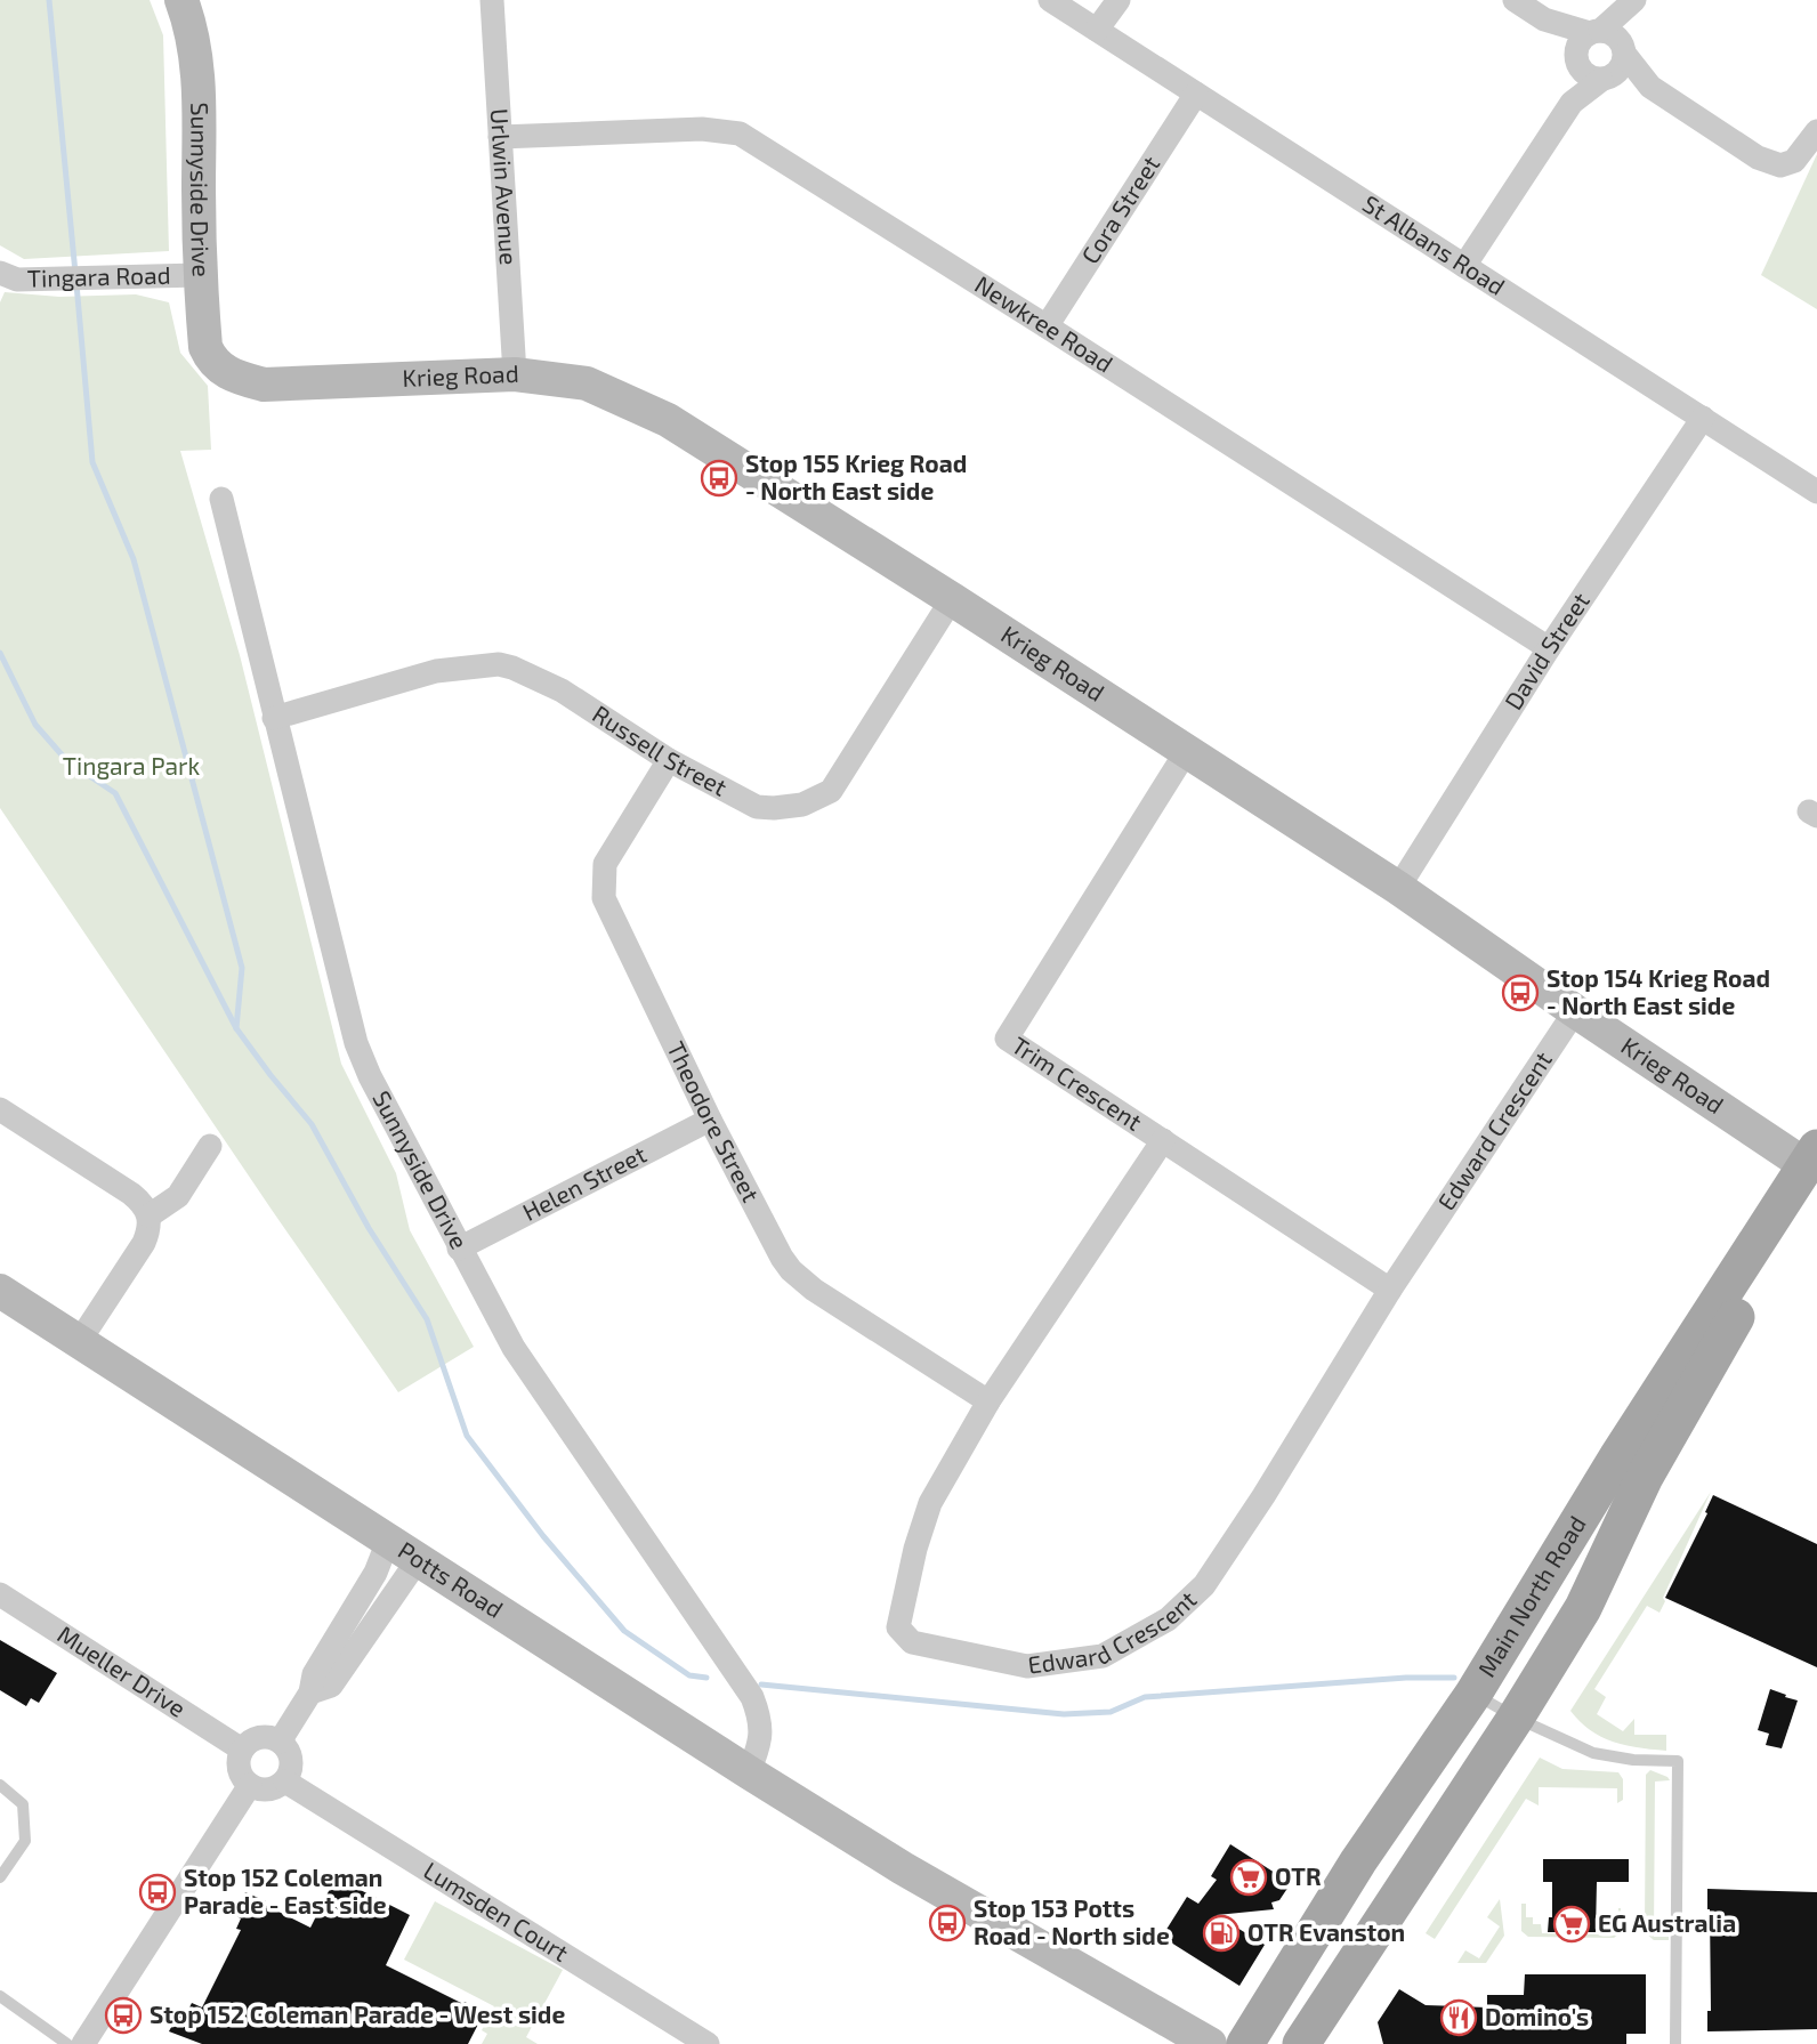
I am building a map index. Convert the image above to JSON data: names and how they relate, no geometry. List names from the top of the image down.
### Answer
{
  "streets": {
    "main road": ["Main North Road"],
    "street": [
      "Urlwin Avenue",
      "Sunnyside Drive",
      "Cora Street",
      "St Albans Road",
      "Tingara Road",
      "Newkree Road",
      "Krieg Road",
      "David Street",
      "Russell Street",
      "Trim Crescent",
      "Theodore Street",
      "Edward Crescent",
      "Helen Street",
      "Potts Road",
      "Mueller Drive",
      "Lumsden Court"
    ]
  },
  "crossings": [
    ["Urlwin Avenue", "Newkree Road"],
    ["Urlwin Avenue", "Krieg Road"],
    ["Sunnyside Drive", "Tingara Road"],
    ["Sunnyside Drive", "Krieg Road"],
    ["Sunnyside Drive", "Russell Street"],
    ["Sunnyside Drive", "Helen Street"],
    ["Sunnyside Drive", "Potts Road"],
    ["Cora Street", "St Albans Road"],
    ["Cora Street", "Newkree Road"],
    ["St Albans Road", "David Street"],
    ["Newkree Road", "David Street"],
    ["Krieg Road", "David Street"],
    ["Krieg Road", "Russell Street"],
    ["Krieg Road", "Trim Crescent"],
    ["Krieg Road", "Edward Crescent"],
    ["Krieg Road", "Main North Road"],
    ["Russell Street", "Theodore Street"],
    ["Trim Crescent", "Edward Crescent"],
    ["Theodore Street", "Edward Crescent"],
    ["Theodore Street", "Helen Street"],
    ["Mueller Drive", "Lumsden Court"]
  ],
  "parks": ["Tingara Park"],
  "places": {
    "bus stop": [
      "Stop 155 Krieg Road - North East side",
      "Stop 154 Krieg Road - North East side",
      "Stop 152 Coleman Parade - East side",
      "Stop 153 Potts Road - North side",
      "Stop 152 Coleman Parade - West side"
    ],
    "supermarket": ["OTR", "EG Australia"],
    "fuel station": ["OTR Evanston"],
    "restaurant": ["Domino's"]
  }
}
